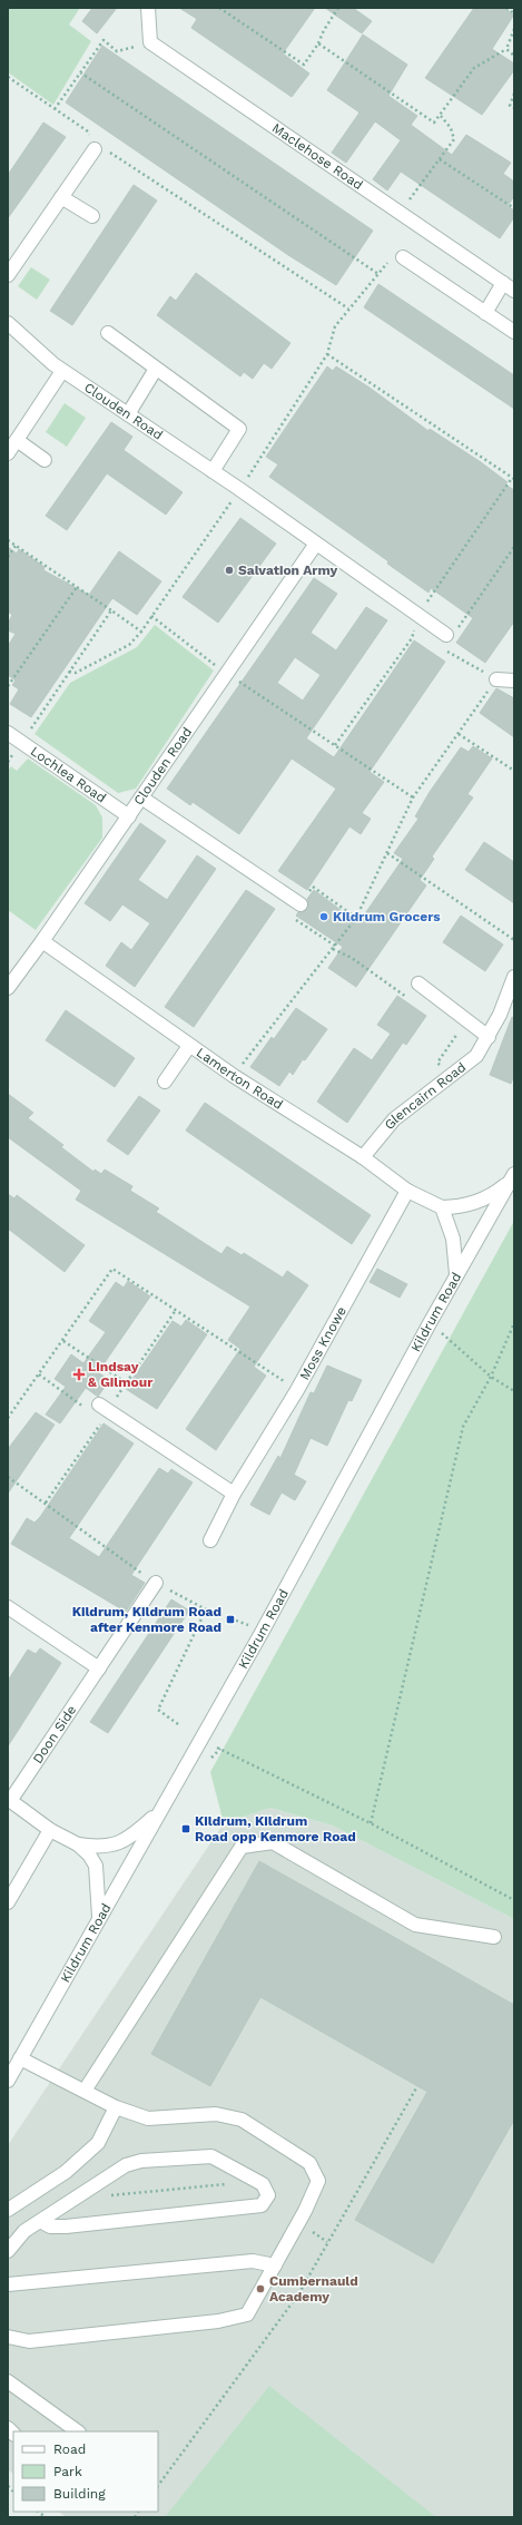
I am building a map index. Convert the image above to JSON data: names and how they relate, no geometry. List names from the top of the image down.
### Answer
{
  "streets": {
    "street": [
      "Maclehose Road",
      "Clouden Road",
      "Lochlea Road",
      "Lamerton Road",
      "Glencairn Road",
      "Kildrum Road",
      "Moss Knowe",
      "Doon Side"
    ]
  },
  "crossings": [
    ["Clouden Road", "Lochlea Road"],
    ["Clouden Road", "Lamerton Road"],
    ["Lamerton Road", "Glencairn Road"],
    ["Lamerton Road", "Moss Knowe"]
  ],
  "places": {
    "other": ["Salvation Army", "Kildrum Grocers", "Cumbernauld Academy"],
    "health": ["Lindsay & Gilmour"],
    "transit": ["Kildrum, Kildrum Road after Kenmore Road", "Kildrum, Kildrum Road opp Kenmore Road"]
  },
  "legend": ["Road", "Park", "Building"]
}
